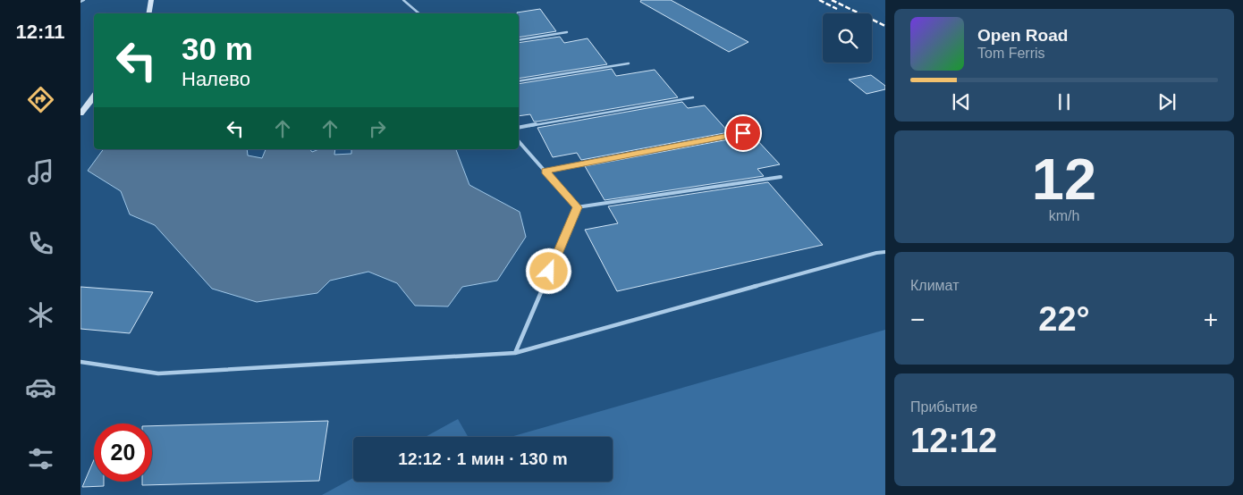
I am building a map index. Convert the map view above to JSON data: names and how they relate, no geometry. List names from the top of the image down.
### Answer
{
  "page": {
    "tabs": "12:11",
    "turn": ["30 m", "Налево"],
    "song": ["Open Road", "Tom Ferris"],
    "tile": [
      ["12", "km/h"],
      "Климат",
      ["Прибытие", "12:12"]
    ],
    "heat": ["−", "22°", "+"],
    "limit": "20",
    "trip": "12:12 · 1 мин · 130 m"
  }
}
